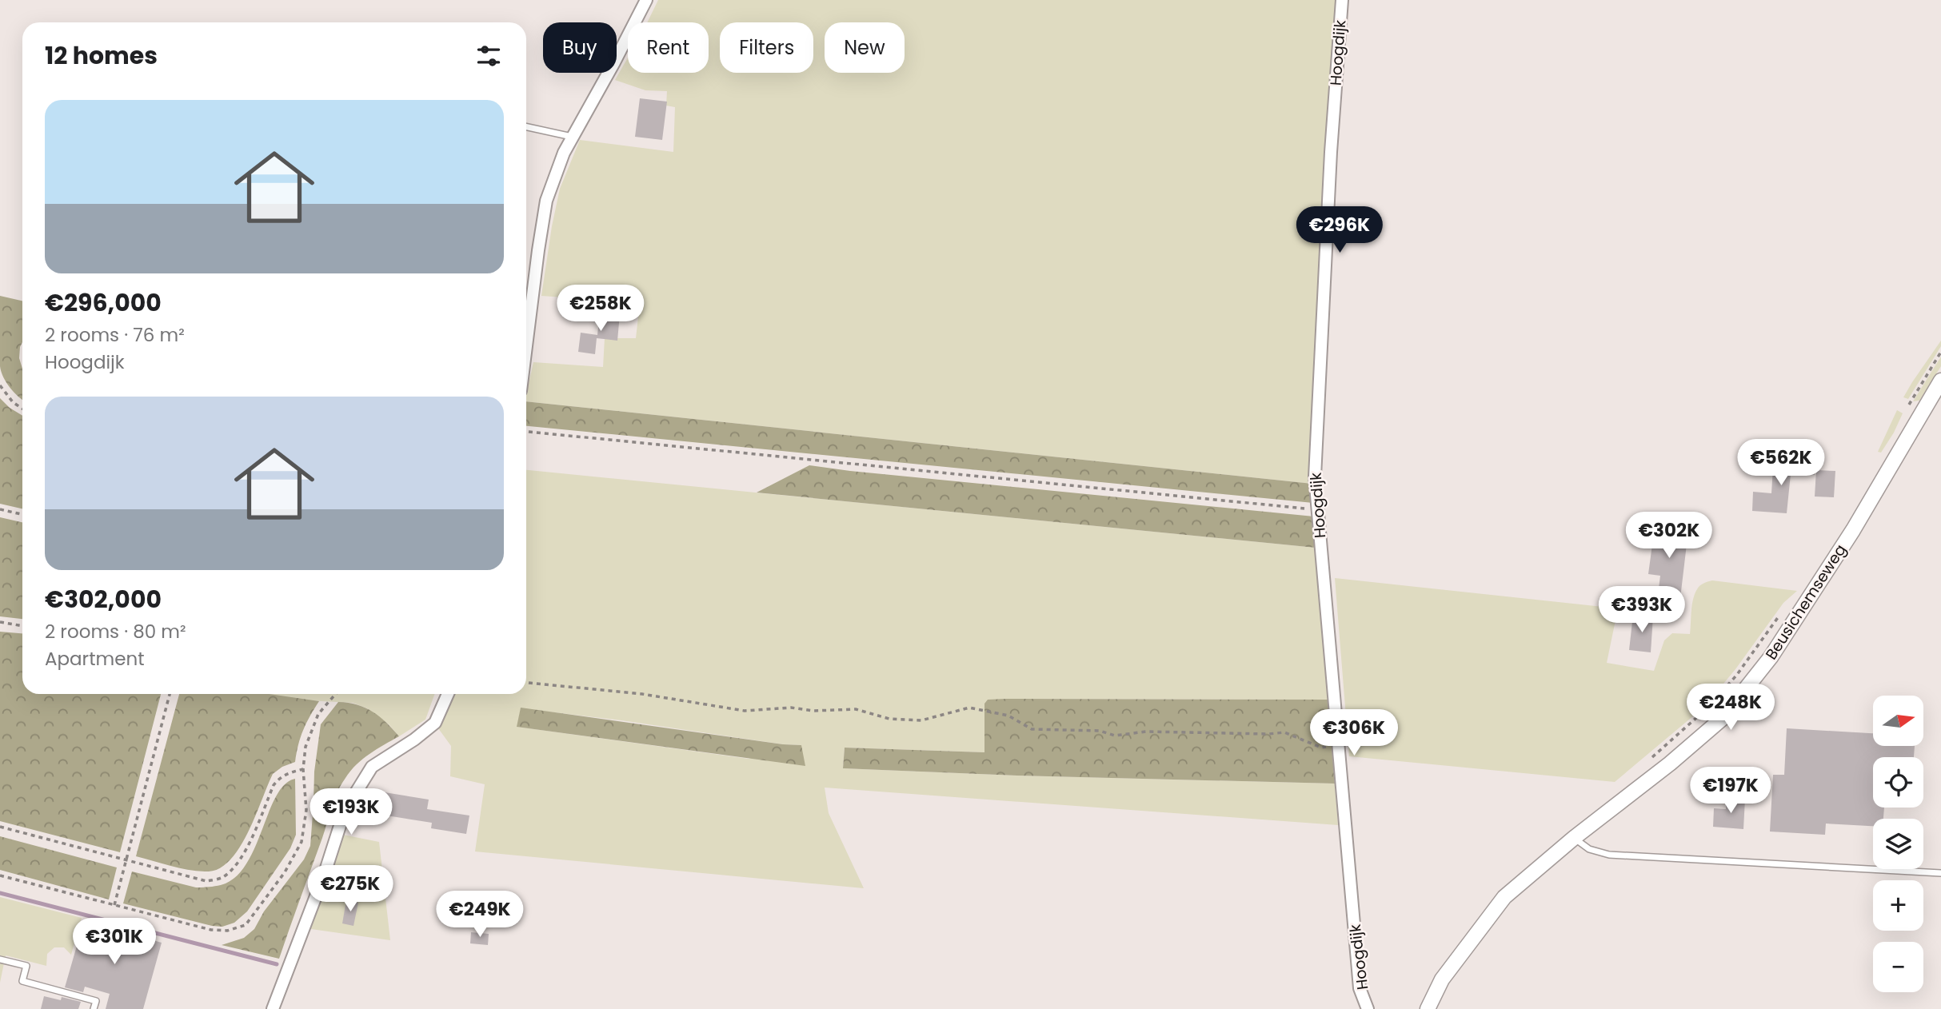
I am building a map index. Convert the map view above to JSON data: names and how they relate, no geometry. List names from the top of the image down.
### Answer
{
  "streets": {
    "street": ["Hoogdijk", "Beusichemseweg"]
  },
  "north": "right",
  "page": {
    "chip": [
      "Buy",
      "Rent",
      "Filters",
      "New"
    ],
    "heading": "12 homes",
    "list": [
      {
        "name": "€296,000",
        "note": "2 rooms · 76 m² · Hoogdijk"
      },
      {
        "name": "€302,000",
        "note": "2 rooms · 80 m² · Apartment"
      }
    ],
    "price": [
      "€296K",
      "€258K",
      "€562K",
      "€302K",
      "€393K",
      "€248K",
      "€306K",
      "€197K",
      "€193K",
      "€275K",
      "€249K",
      "€301K"
    ],
    "map_buttons": ["+", "−"]
  }
}
